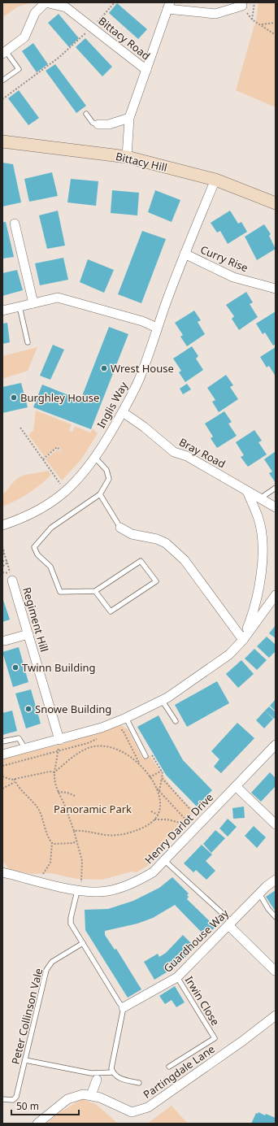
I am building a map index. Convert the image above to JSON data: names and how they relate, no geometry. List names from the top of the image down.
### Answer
{
  "streets": {
    "main road": ["Bittacy Hill"],
    "street": [
      "Bittacy Road",
      "Curry Rise",
      "Inglis Way",
      "Bray Road",
      "Regiment Hill",
      "Henry Darlot Drive",
      "Guardhouse Way",
      "Partingdale Lane"
    ],
    "lane": ["Irwin Close", "Peter Collinson Vale"]
  },
  "crossings": [
    ["Bittacy Hill", "Inglis Way"],
    ["Curry Rise", "Inglis Way"],
    ["Inglis Way", "Bray Road"],
    ["Guardhouse Way", "Irwin Close"]
  ],
  "parks": ["Panoramic Park"],
  "places": [
    "Wrest House",
    "Burghley House",
    "Twinn Building",
    "Snowe Building"
  ],
  "scale_bar": "50 m"
}
